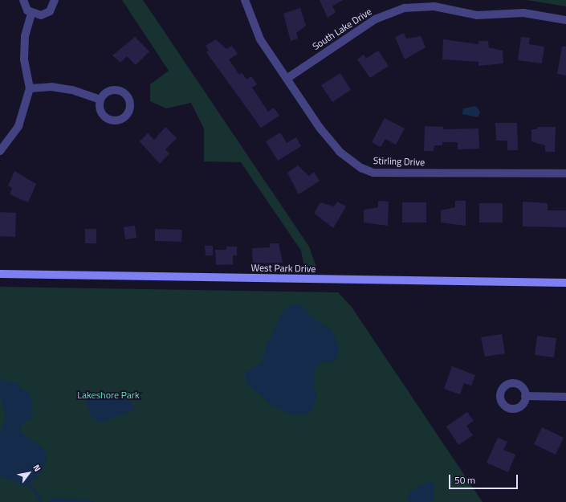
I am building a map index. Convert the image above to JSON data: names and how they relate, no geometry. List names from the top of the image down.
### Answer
{
  "streets": {
    "street": ["South Lake Drive", "Stirling Drive", "West Park Drive"]
  },
  "crossings": [
    ["South Lake Drive", "Stirling Drive"]
  ],
  "parks": ["Lakeshore Park"],
  "scale_bar": "50 m",
  "north": "top right"
}
